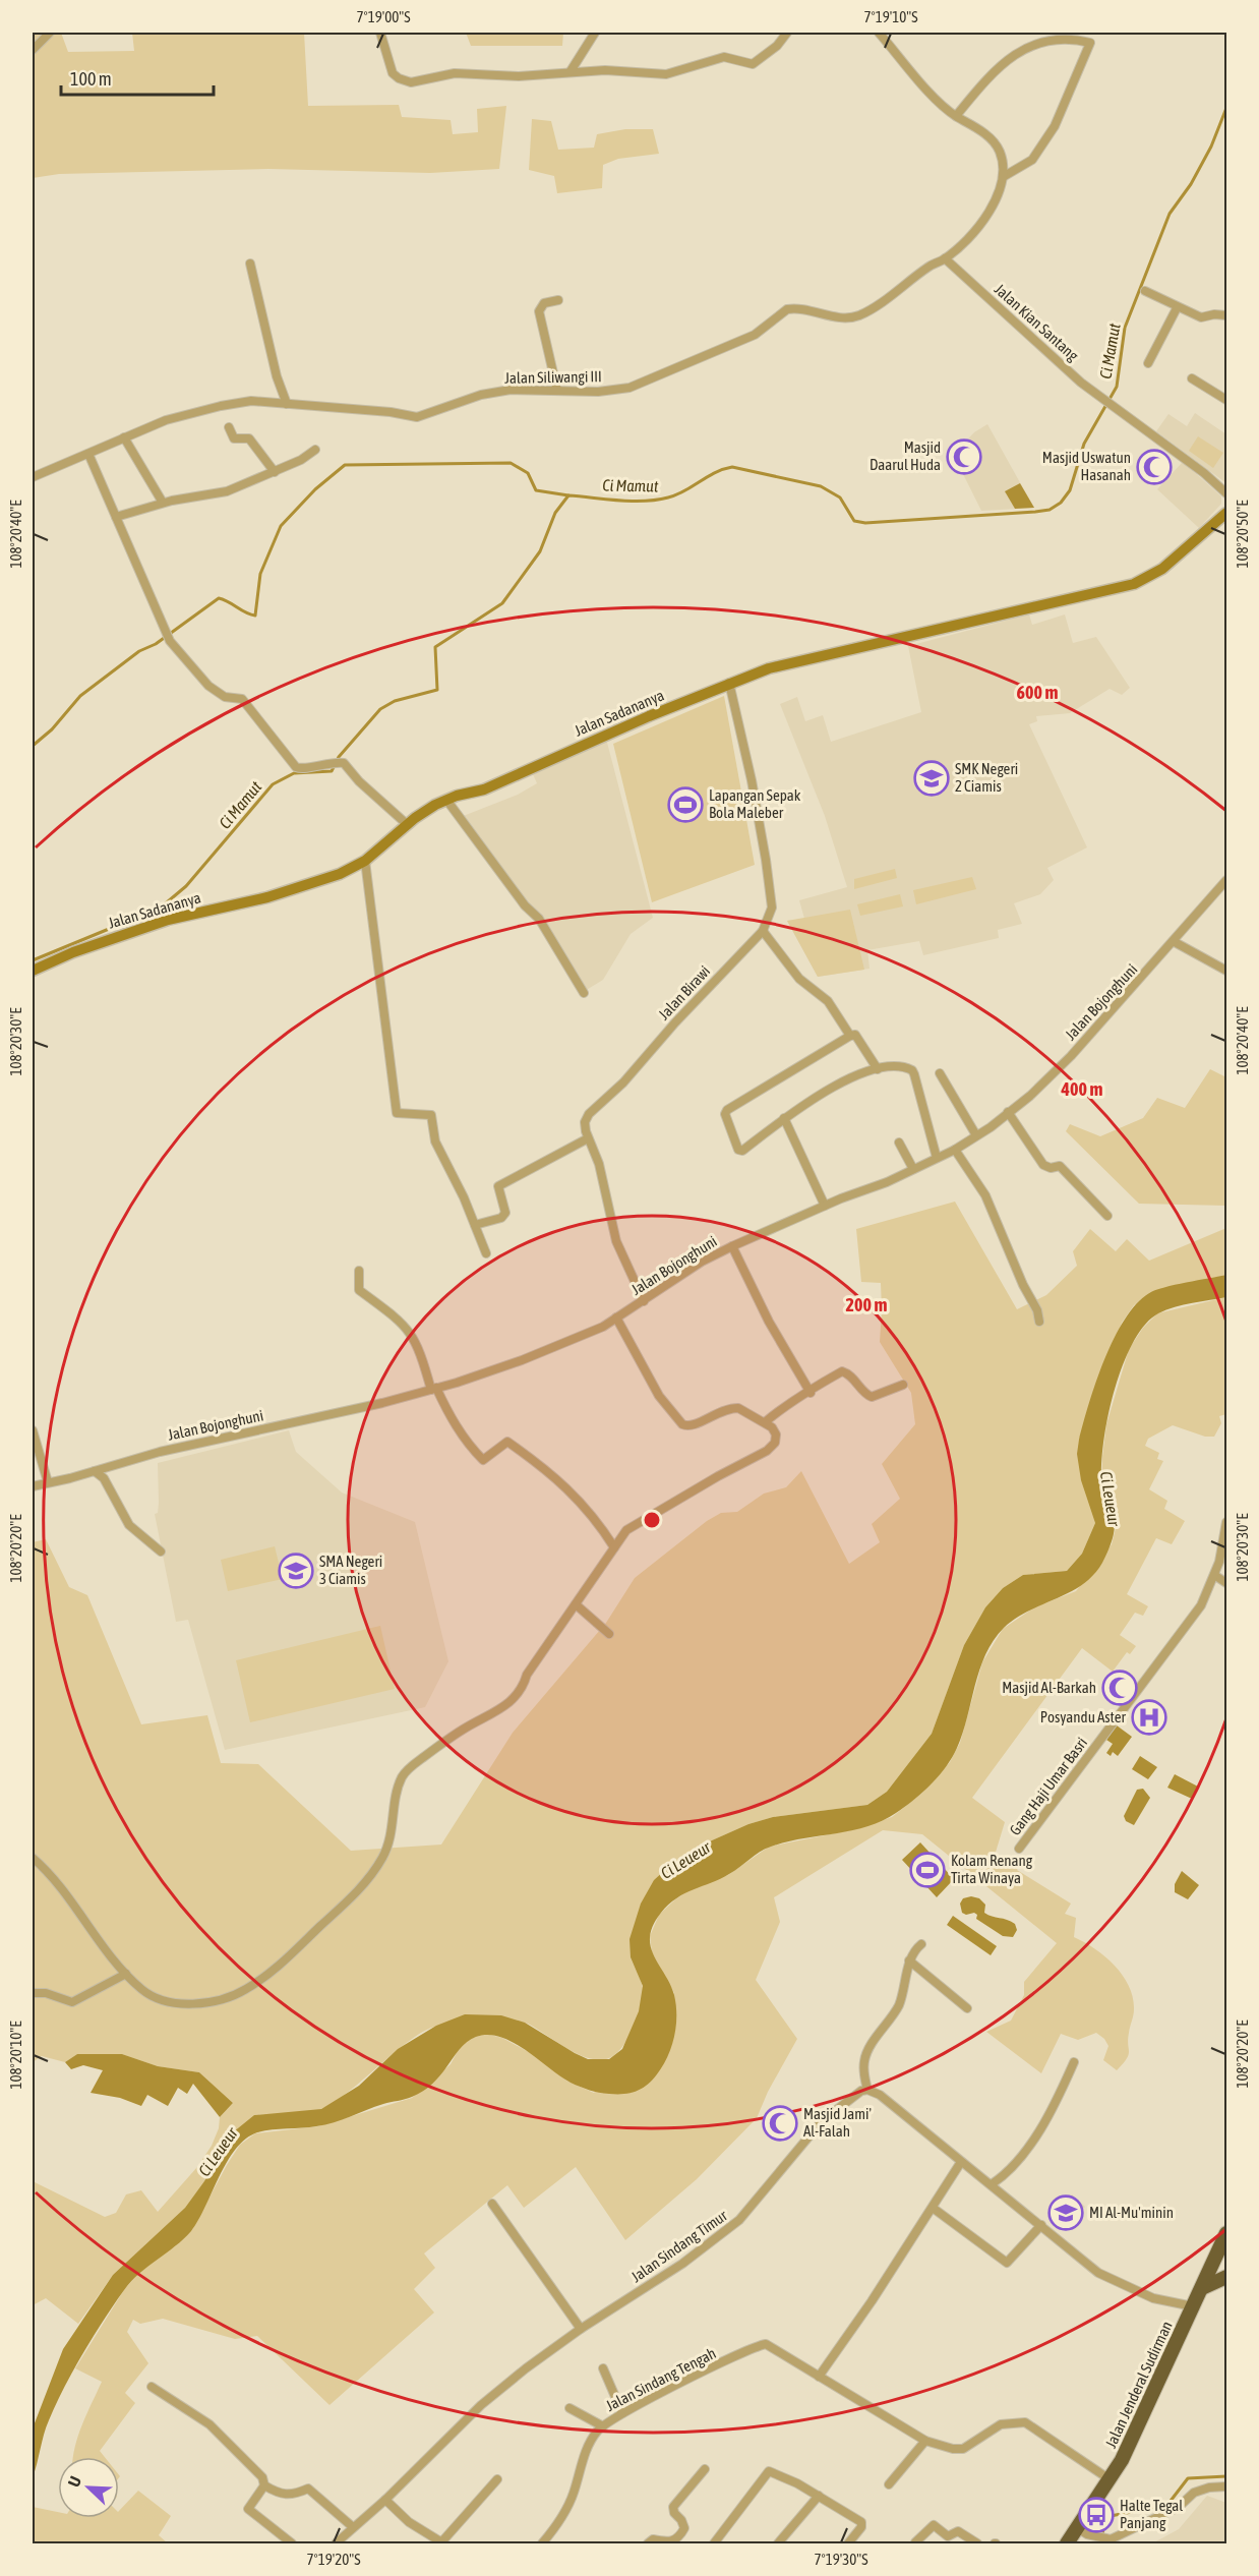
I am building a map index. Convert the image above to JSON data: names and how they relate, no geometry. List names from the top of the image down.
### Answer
{
  "streets": {
    "highway": ["Jalan Jenderal Sudirman"],
    "street": [
      "Jalan Kian Santang",
      "Jalan Siliwangi III",
      "Jalan Sadananya",
      "Jalan Birawi",
      "Jalan Bojonghuni",
      "Gang Haji Umar Basri",
      "Jalan Sindang Timur",
      "Jalan Sindang Tengah"
    ]
  },
  "crossings": [
    ["Jalan Kian Santang", "Jalan Siliwangi III"],
    ["Jalan Sadananya", "Jalan Birawi"],
    ["Jalan Sindang Tengah", "Jalan Jenderal Sudirman"]
  ],
  "water": ["Ci Mamut", "Ci Leueur"],
  "places": {
    "mosque": [
      "Masjid Daarul Huda",
      "Masjid Uswatun Hasanah",
      "Masjid Al-Barkah",
      "Masjid Jami' Al-Falah"
    ],
    "school or university": ["SMK Negeri 2 Ciamis", "SMA Negeri 3 Ciamis", "MI Al-Mu'minin"],
    "sports": ["Lapangan Sepak Bola Maleber", "Kolam Renang Tirta Winaya"],
    "hospital": ["Posyandu Aster"],
    "bus stop": ["Halte Tegal Panjang"]
  },
  "scale_bar": "100 m",
  "north": "top left",
  "coordinates": [
    "7°19'00\"S",
    "7°19'10\"S",
    "108°20'50\"E",
    "108°20'40\"E",
    "108°20'30\"E",
    "108°20'20\"E",
    "108°20'10\"E",
    "7°19'20\"S",
    "7°19'30\"S"
  ],
  "rings": ["600 m", "400 m", "200 m"]
}
